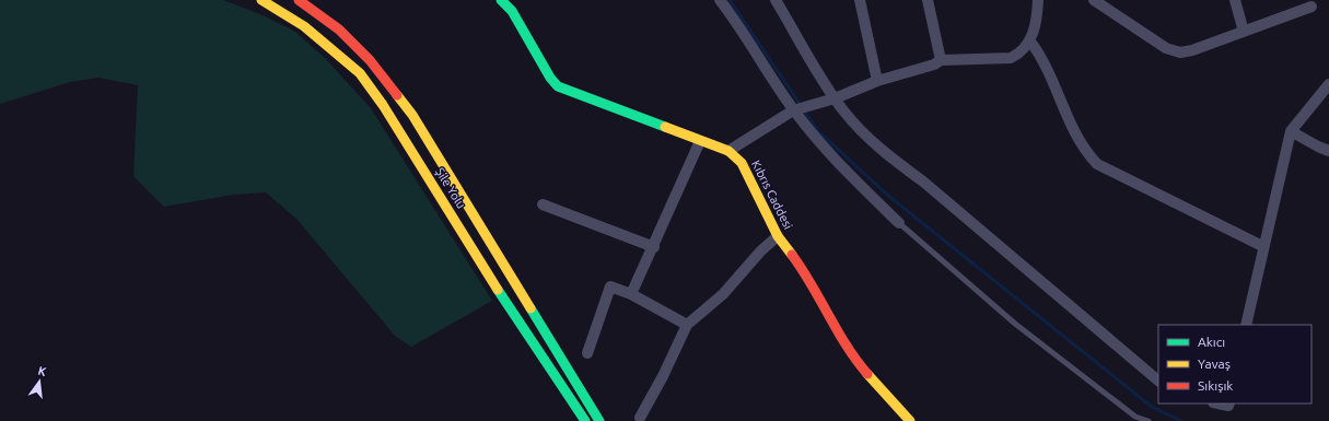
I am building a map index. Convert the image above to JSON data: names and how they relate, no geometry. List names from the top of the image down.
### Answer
{
  "streets": {
    "main road": ["Şile Yolu", "Kıbrıs Caddesi"]
  },
  "legend": ["Akıcı", "Yavaş", "Sıkışık"],
  "north": "top"
}
